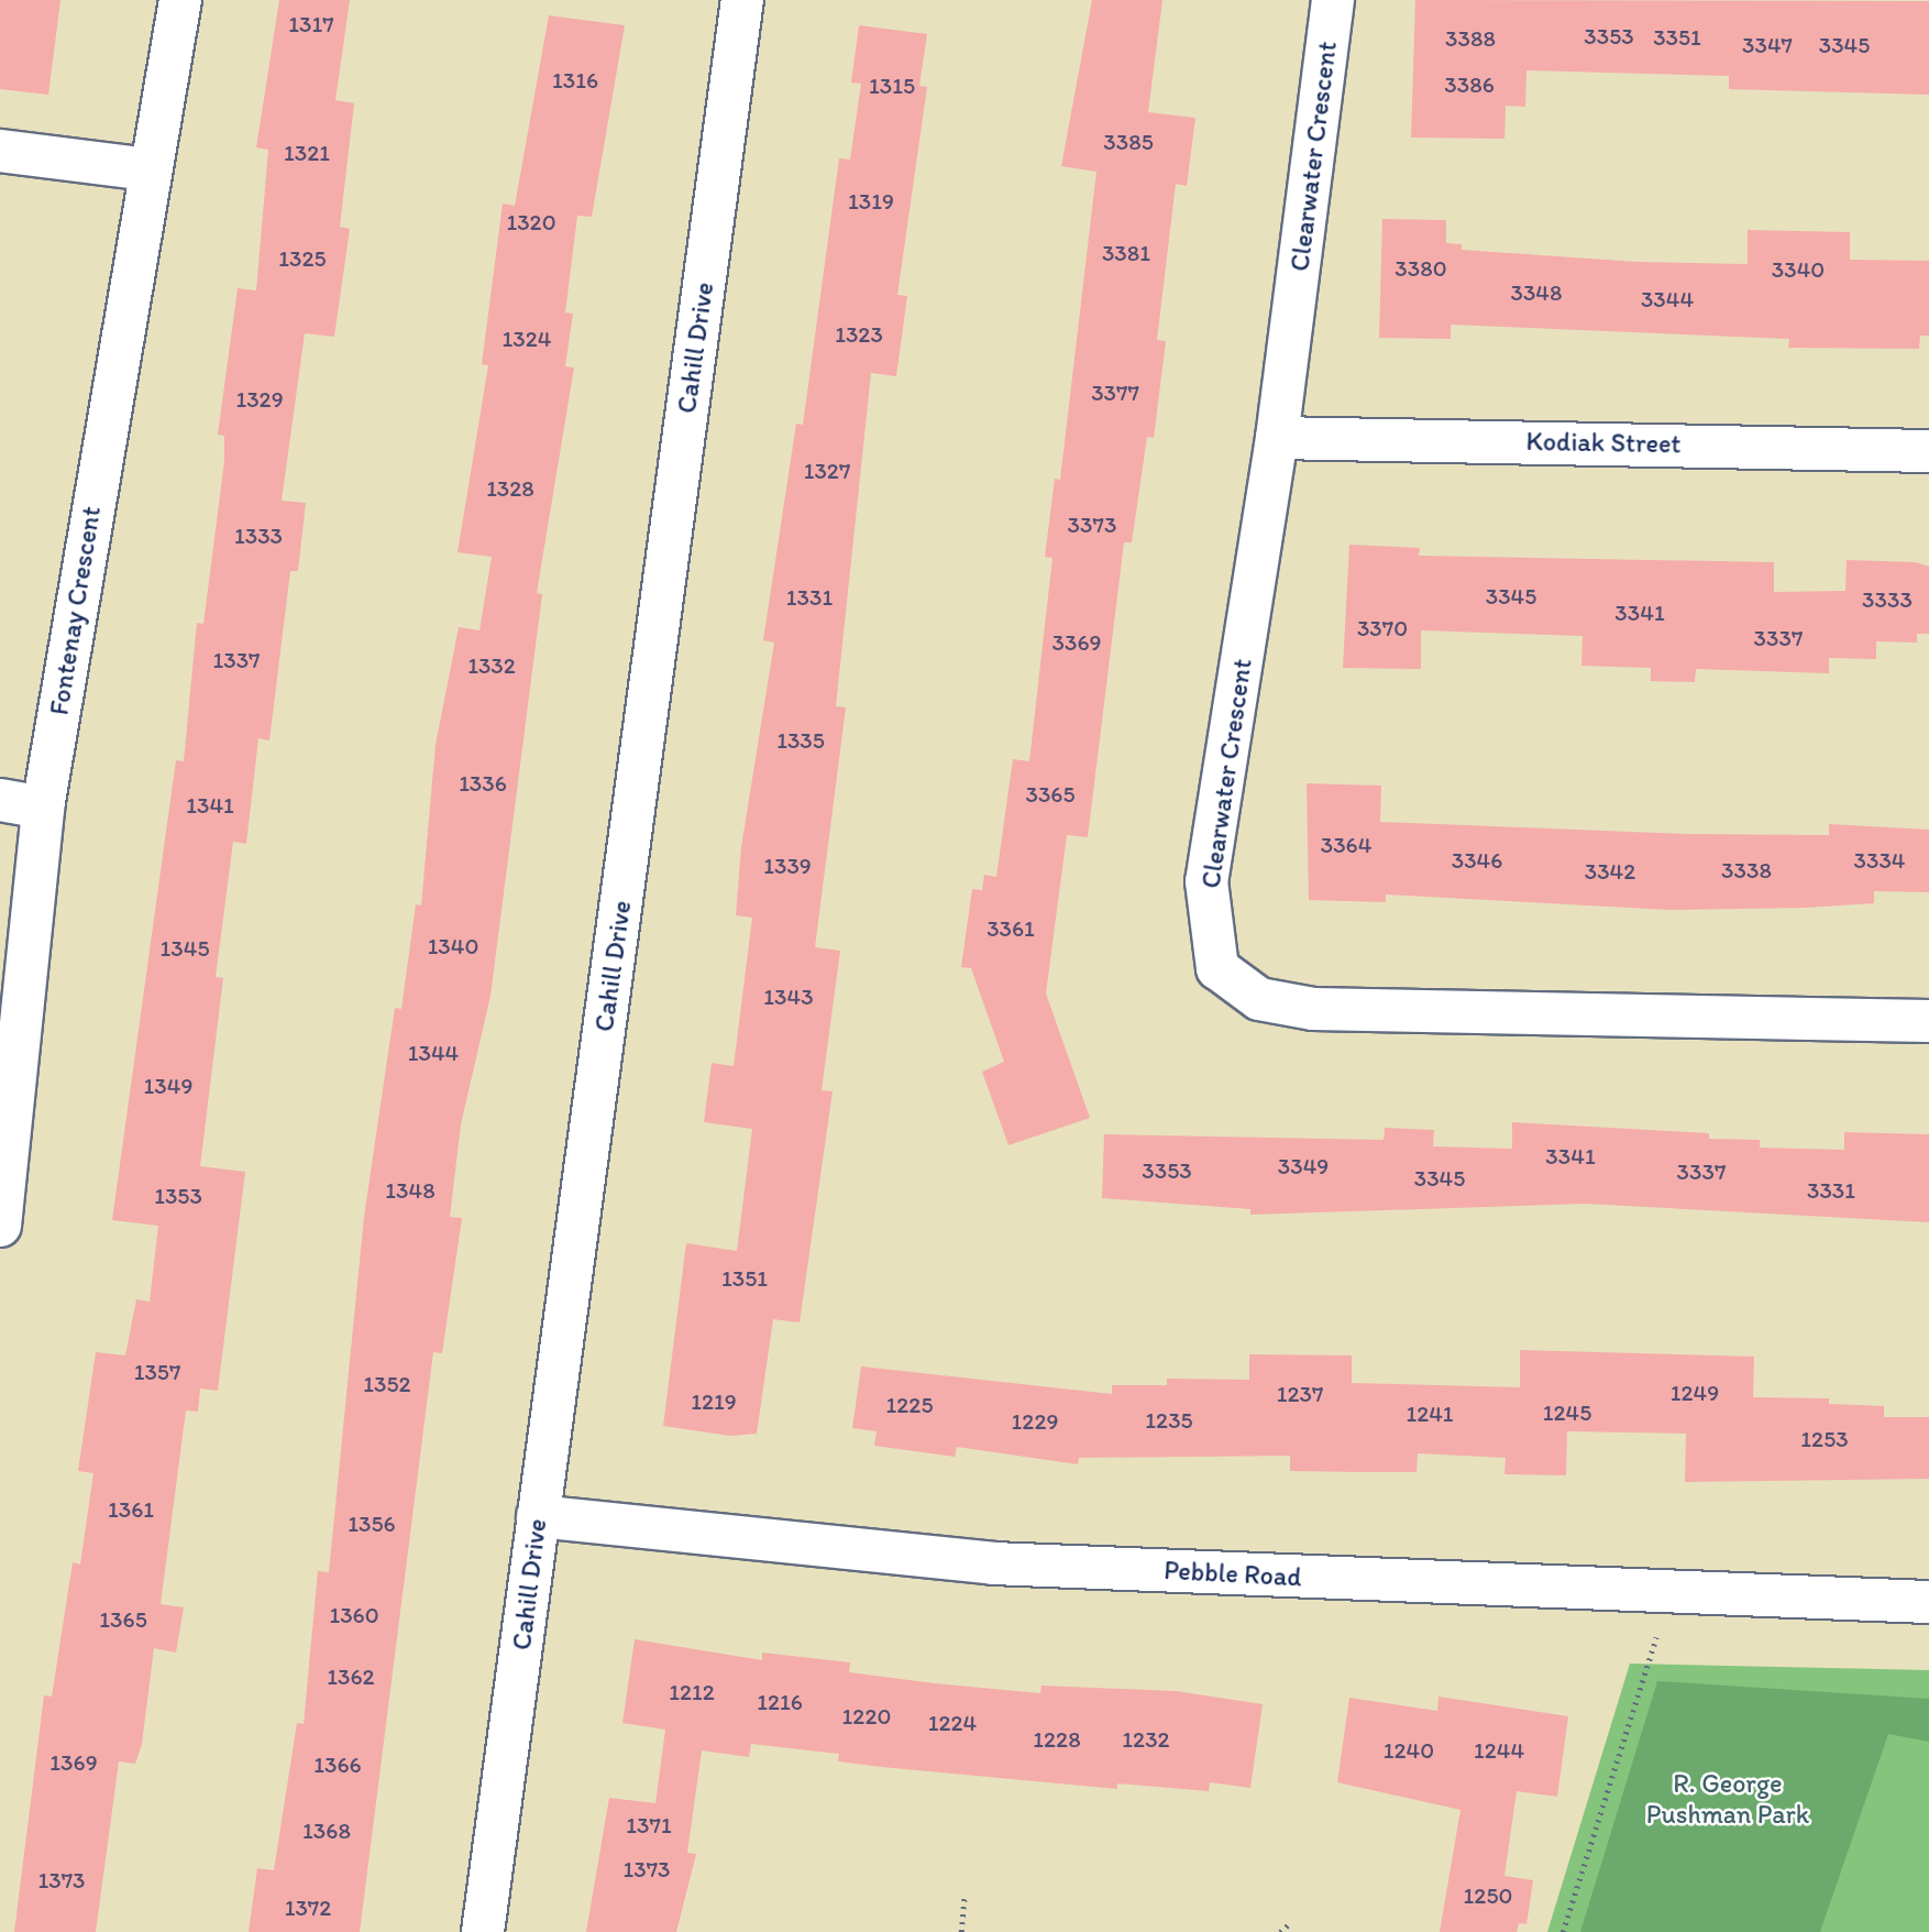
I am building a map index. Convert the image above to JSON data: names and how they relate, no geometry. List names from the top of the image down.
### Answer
{
  "streets": {
    "street": [
      "Clearwater Crescent",
      "Cahill Drive",
      "Kodiak Street",
      "Fontenay Crescent",
      "Pebble Road"
    ]
  },
  "crossings": [
    ["Clearwater Crescent", "Kodiak Street"],
    ["Cahill Drive", "Pebble Road"]
  ],
  "parks": ["R. George Pushman Park"],
  "house_numbers": [
    "1317",
    "3353",
    "3351",
    "3388",
    "3347",
    "3345",
    "1316",
    "3386",
    "1315",
    "3385",
    "1321",
    "1319",
    "1320",
    "3381",
    "1325",
    "3380",
    "3340",
    "3348",
    "3344",
    "1323",
    "1324",
    "3377",
    "1329",
    "1327",
    "1328",
    "3373",
    "1333",
    "3345",
    "1331",
    "3333",
    "3341",
    "3370",
    "3337",
    "3369",
    "1337",
    "1332",
    "1335",
    "1336",
    "3365",
    "1341",
    "3364",
    "3346",
    "3334",
    "1339",
    "3338",
    "3342",
    "3361",
    "1340",
    "1345",
    "1343",
    "1344",
    "1349",
    "3341",
    "3349",
    "3353",
    "3337",
    "3345",
    "1348",
    "3331",
    "1353",
    "1351",
    "1357",
    "1352",
    "1249",
    "1237",
    "1219",
    "1225",
    "1245",
    "1241",
    "1235",
    "1229",
    "1253",
    "1361",
    "1356",
    "1360",
    "1365",
    "1362",
    "1212",
    "1216",
    "1220",
    "1224",
    "1228",
    "1232",
    "1240",
    "1244",
    "1369",
    "1366",
    "1371",
    "1368",
    "1373",
    "1373",
    "1250",
    "1372"
  ]
}
